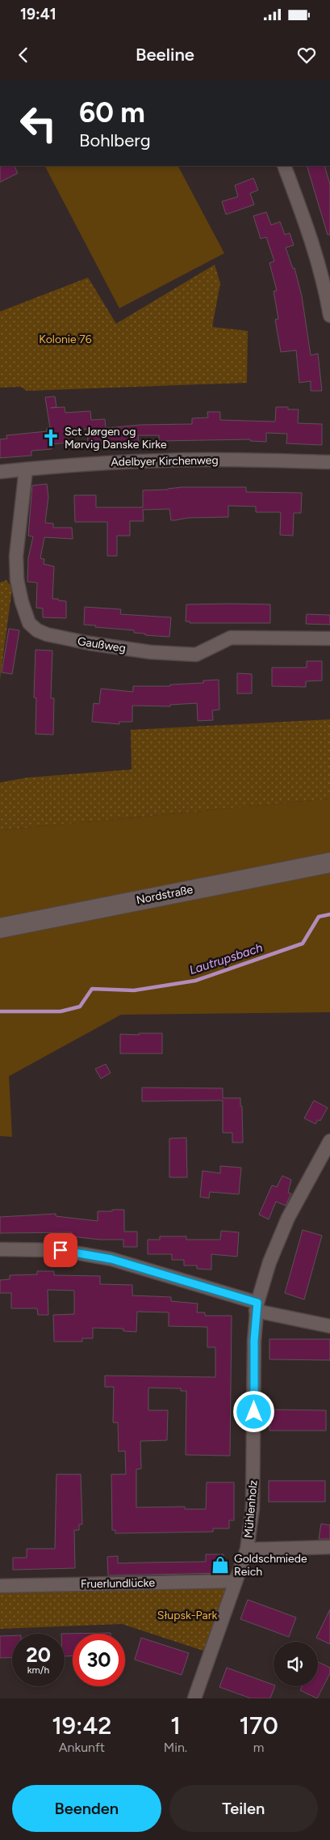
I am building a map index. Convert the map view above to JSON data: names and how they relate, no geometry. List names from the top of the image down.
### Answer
{
  "streets": {
    "main road": ["Nordstraße"],
    "street": [
      "Adelbyer Kirchenweg",
      "Gaußweg",
      "Mühlenholz",
      "Fruerlundlücke"
    ]
  },
  "crossings": [
    ["Adelbyer Kirchenweg", "Gaußweg"],
    ["Mühlenholz", "Fruerlundlücke"]
  ],
  "water": ["Lautrupsbach"],
  "parks": ["Kolonie 76", "Słupsk-Park"],
  "places": {
    "church": ["Sct Jørgen og Mørvig Danske Kirke"],
    "shop": ["Goldschmiede Reich"]
  },
  "page": {
    "status": "19:41",
    "header": "Beeline",
    "turn": ["60 m", "Bohlberg"],
    "speed": "20 km/h",
    "limit": "30",
    "eta": [
      "19:42",
      "Ankunft",
      "1",
      "Min.",
      "170",
      "m"
    ],
    "buttons": ["Beenden", "Teilen"]
  }
}
